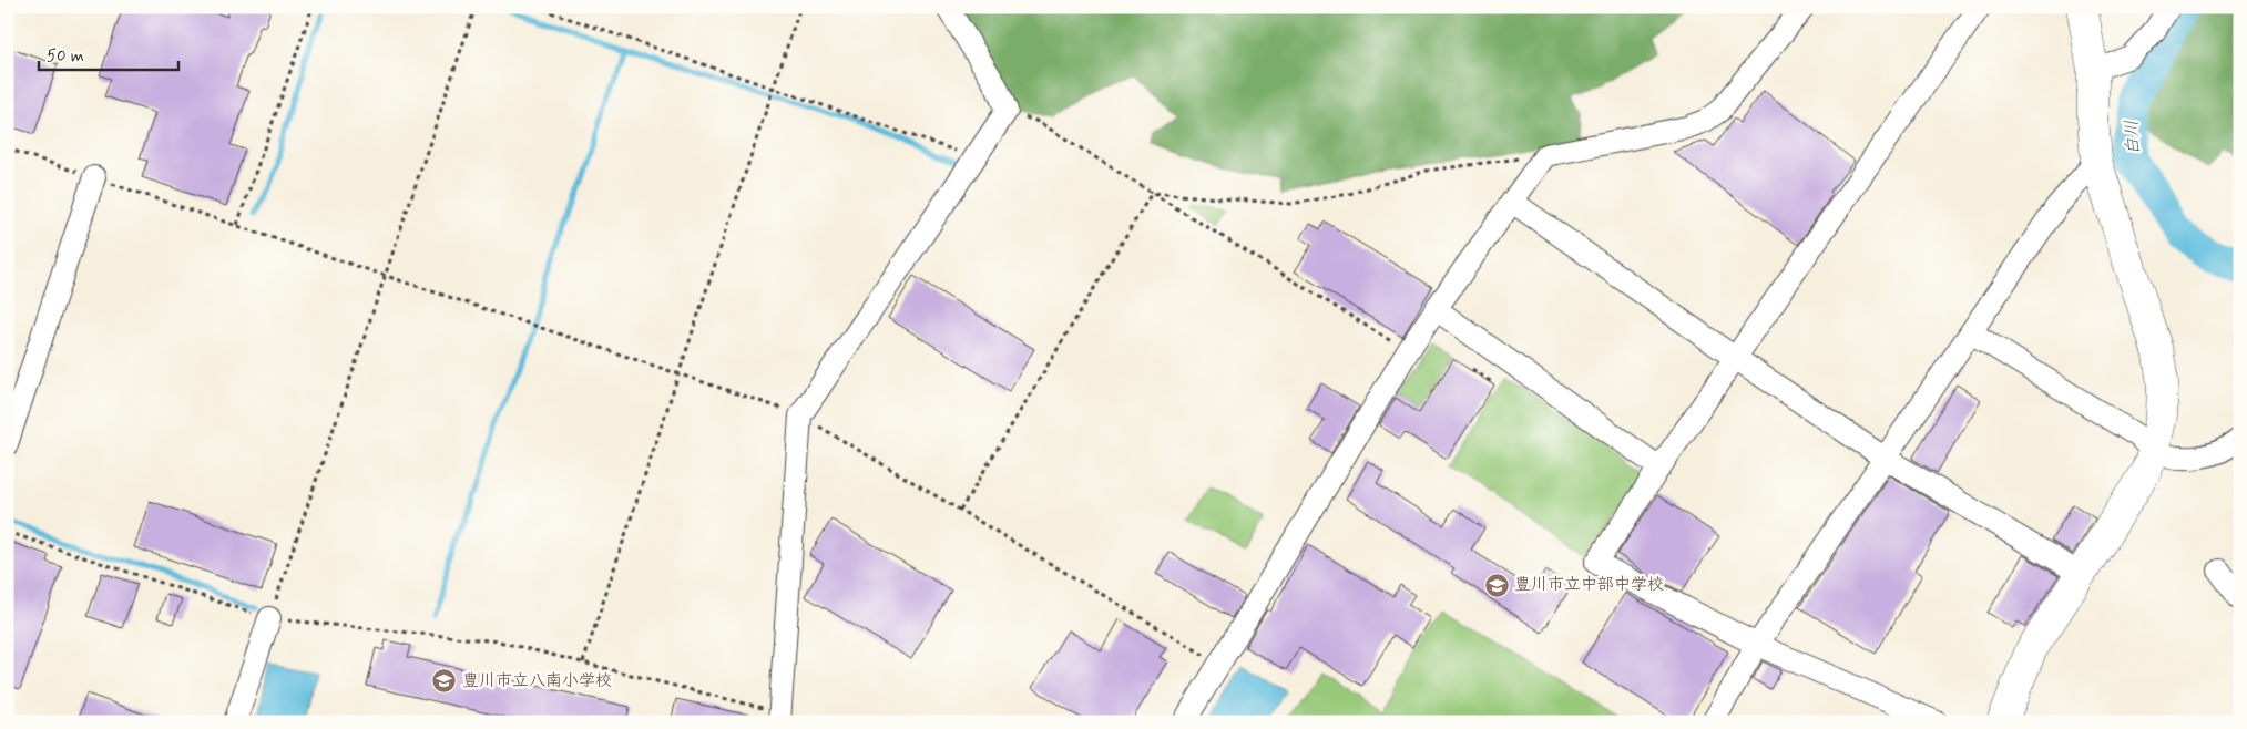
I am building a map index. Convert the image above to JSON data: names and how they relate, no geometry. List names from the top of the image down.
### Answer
{
  "water": ["白川"],
  "places": {
    "school or university": ["豊川市立中部中学校", "豊川市立八南小学校"]
  },
  "scale_bar": "50 m"
}
